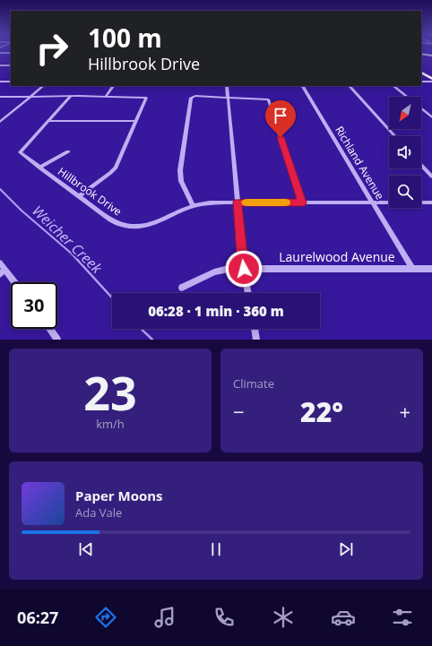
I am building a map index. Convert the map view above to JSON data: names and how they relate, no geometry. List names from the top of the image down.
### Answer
{
  "streets": {
    "street": ["Richland Avenue", "Hillbrook Drive", "Laurelwood Avenue"]
  },
  "crossings": [
    ["Richland Avenue", "Hillbrook Drive"],
    ["Richland Avenue", "Laurelwood Avenue"]
  ],
  "water": ["Weicher Creek"],
  "north": "bottom left",
  "page": {
    "turn": ["100 m", "Hillbrook Drive"],
    "limit": "30",
    "trip": "06:28 · 1 min · 360 m",
    "tile": [
      ["23", "km/h"],
      "Climate"
    ],
    "heat": ["−", "22°", "+"],
    "song": ["Paper Moons", "Ada Vale"],
    "tabs": "06:27"
  }
}
